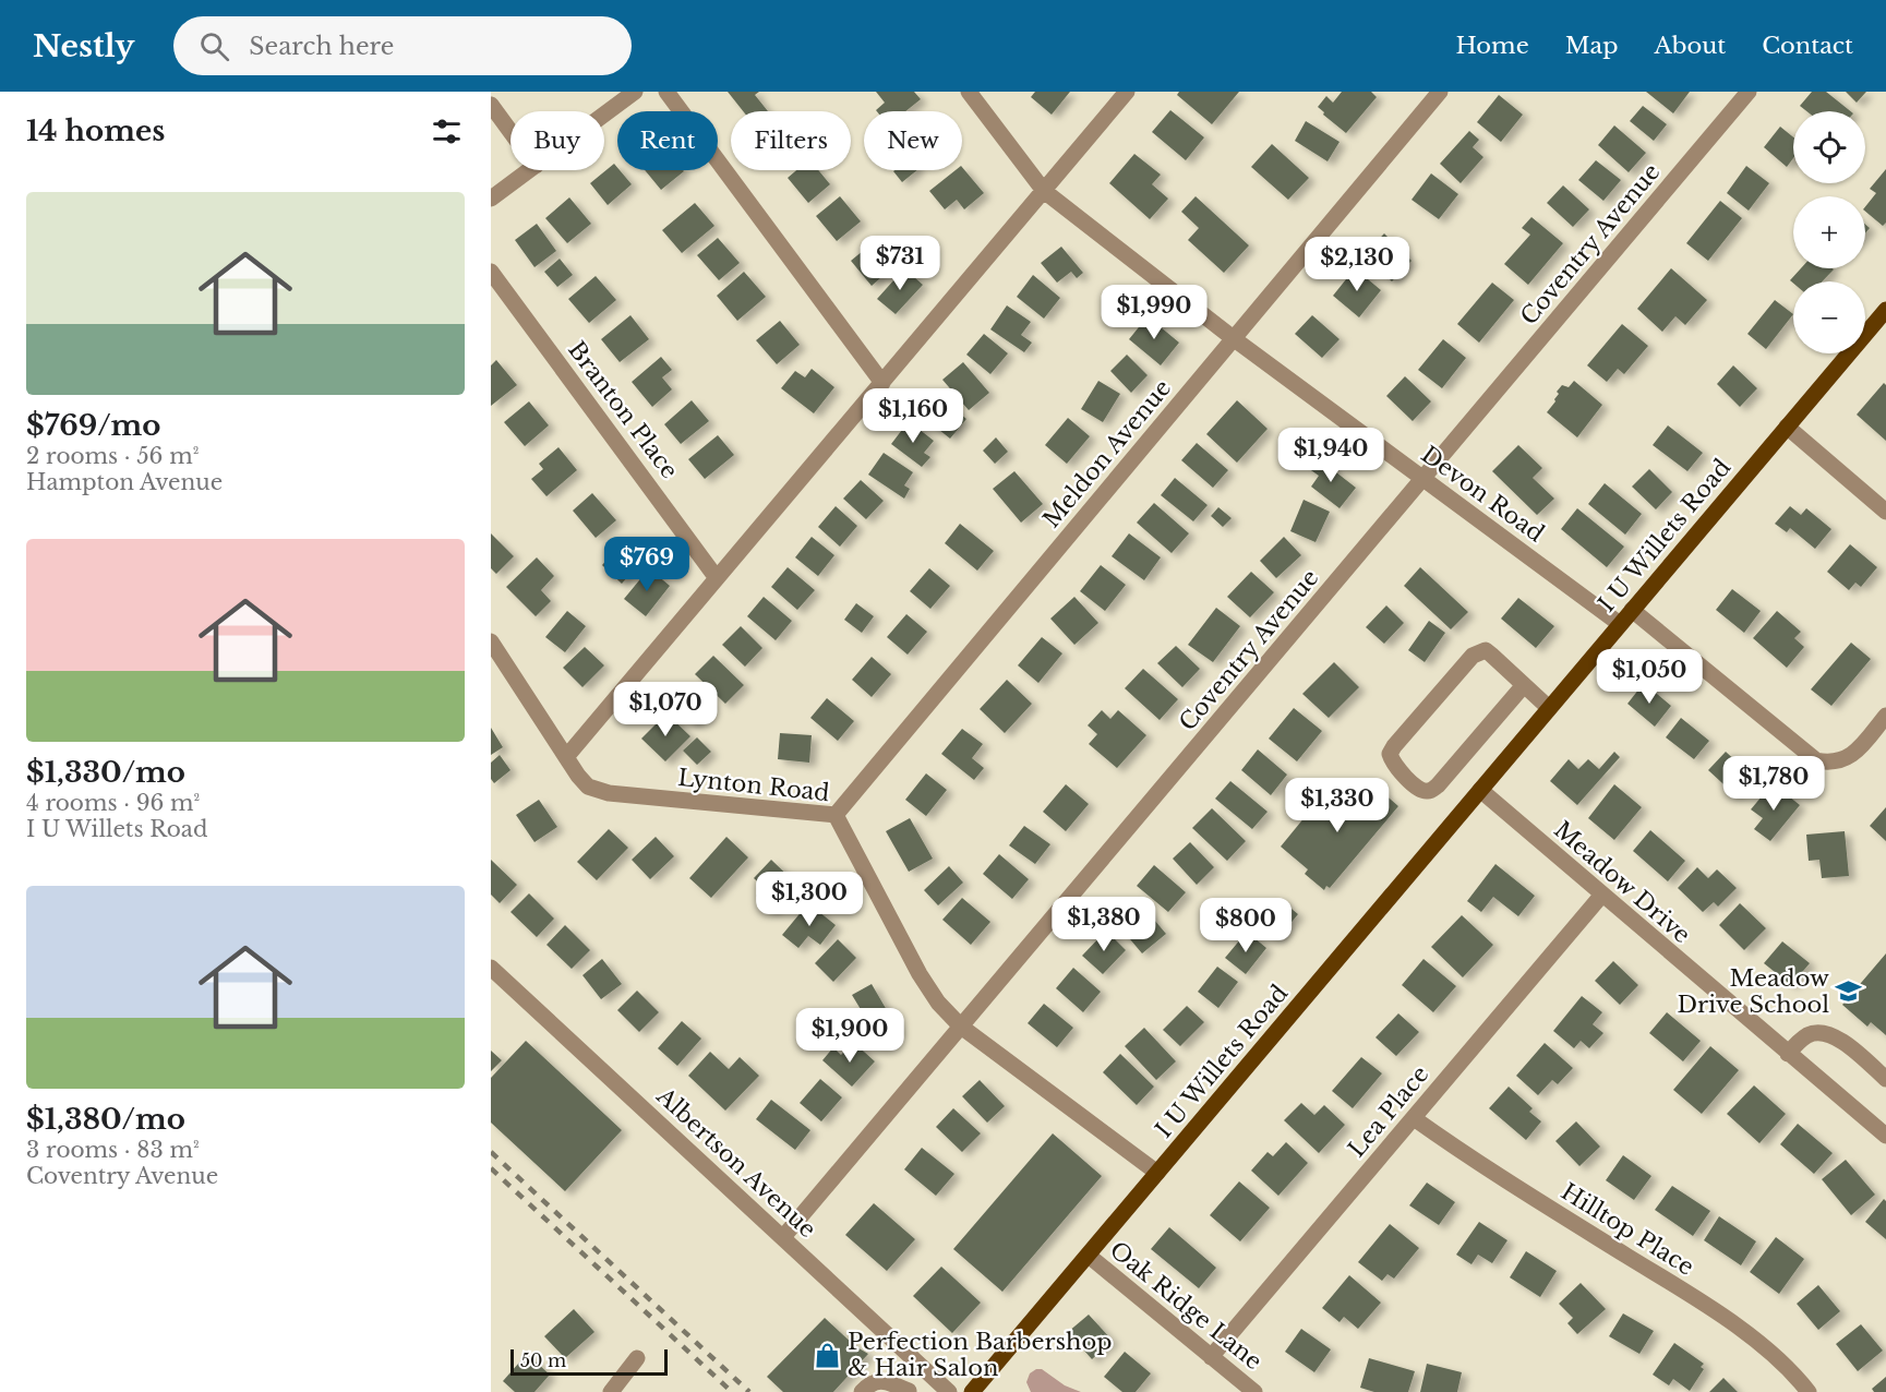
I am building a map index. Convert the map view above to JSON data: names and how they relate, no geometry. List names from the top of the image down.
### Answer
{
  "streets": {
    "main road": ["I U Willets Road"],
    "street": [
      "Coventry Avenue",
      "Branton Place",
      "Meldon Avenue",
      "Devon Road",
      "Lynton Road",
      "Meadow Drive",
      "Lea Place",
      "Albertson Avenue",
      "Hilltop Place",
      "Oak Ridge Lane"
    ]
  },
  "crossings": [
    ["Coventry Avenue", "Devon Road"],
    ["Coventry Avenue", "Lynton Road"],
    ["Coventry Avenue", "Albertson Avenue"],
    ["Meldon Avenue", "Devon Road"],
    ["Meldon Avenue", "Lynton Road"],
    ["Devon Road", "I U Willets Road"],
    ["I U Willets Road", "Lynton Road"],
    ["I U Willets Road", "Meadow Drive"],
    ["I U Willets Road", "Oak Ridge Lane"],
    ["Meadow Drive", "Lea Place"],
    ["Lea Place", "Hilltop Place"],
    ["Lea Place", "Oak Ridge Lane"]
  ],
  "places": {
    "school or university": ["Meadow Drive School"],
    "shop": ["Perfection Barbershop & Hair Salon"]
  },
  "scale_bar": "50 m",
  "page": {
    "header": "Nestly",
    "search": "Search here",
    "nav": [
      "Home",
      "Map",
      "About",
      "Contact"
    ],
    "heading": "14 homes",
    "map_buttons": ["+", "−"],
    "chip": [
      "Buy",
      "Rent",
      "Filters",
      "New"
    ],
    "list": [
      {
        "name": "$769/mo",
        "note": "2 rooms · 56 m² · Hampton Avenue"
      },
      {
        "name": "$1,330/mo",
        "note": "4 rooms · 96 m² · I U Willets Road"
      },
      {
        "name": "$1,380/mo",
        "note": "3 rooms · 83 m² · Coventry Avenue"
      }
    ],
    "price": [
      "$731",
      "$2,130",
      "$1,990",
      "$1,160",
      "$1,940",
      "$769",
      "$1,050",
      "$1,070",
      "$1,780",
      "$1,330",
      "$1,300",
      "$1,380",
      "$800",
      "$1,900"
    ],
    "scale": "50 m"
  }
}
